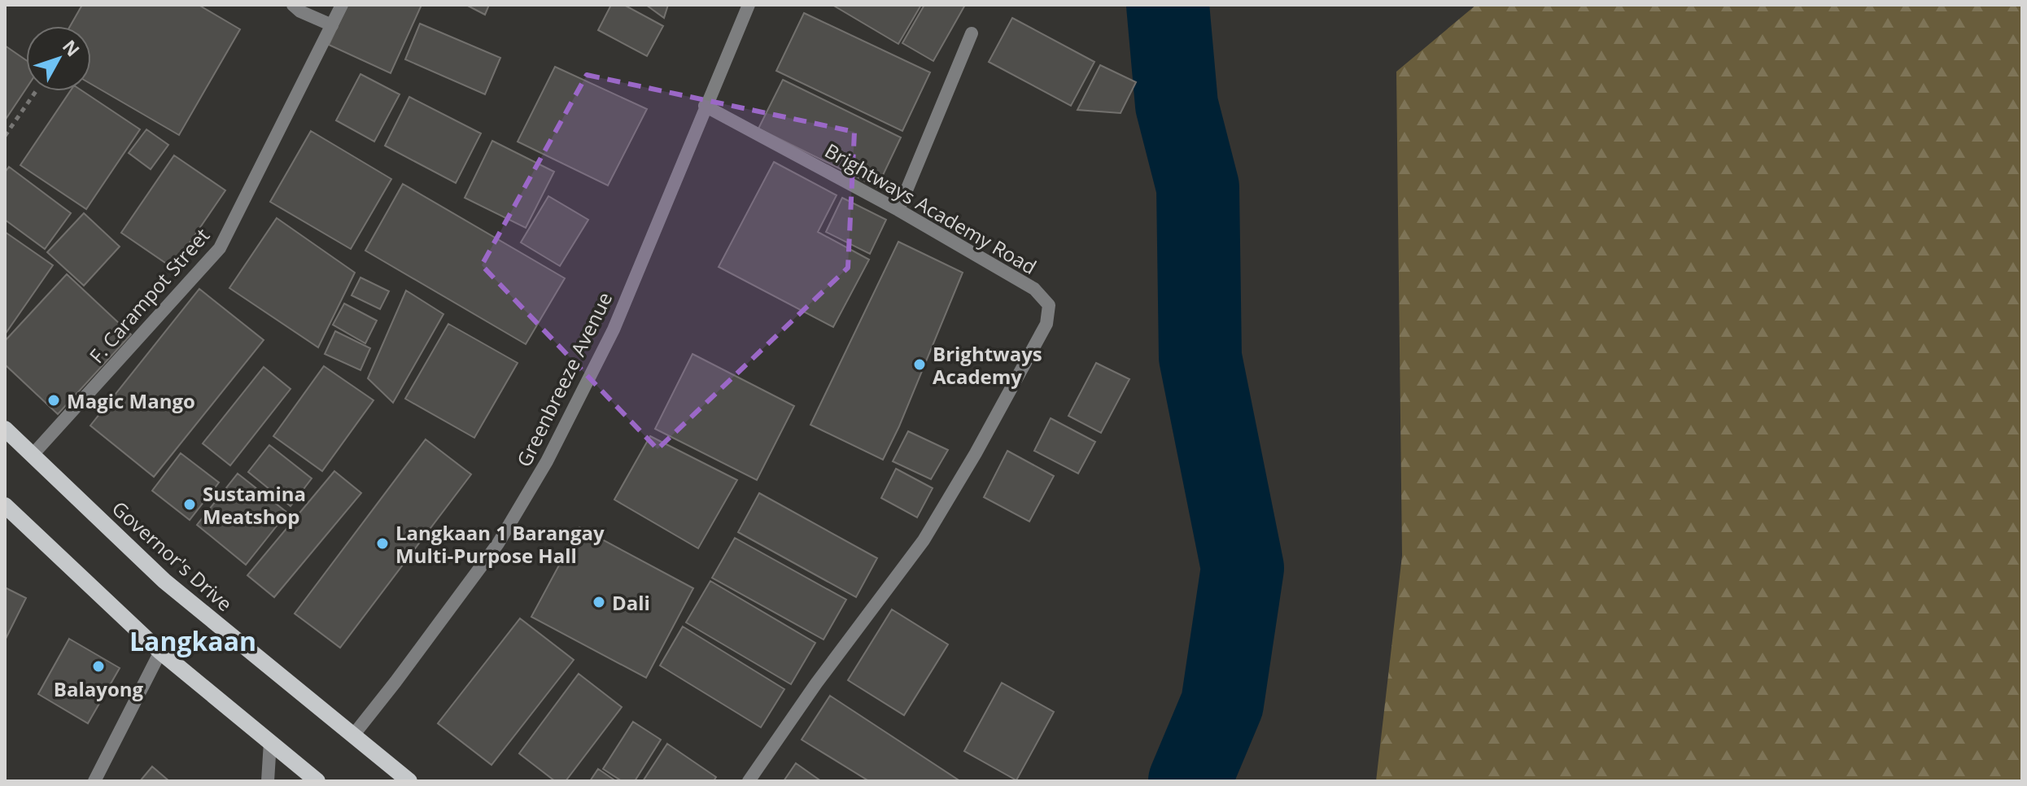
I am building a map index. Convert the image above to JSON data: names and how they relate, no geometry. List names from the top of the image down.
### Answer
{
  "streets": {
    "main road": ["Governor's Drive"],
    "street": ["Brightways Academy Road", "F. Carampot Street", "Greenbreeze Avenue"]
  },
  "crossings": [
    ["Brightways Academy Road", "Greenbreeze Avenue"],
    ["F. Carampot Street", "Governor's Drive"],
    ["Greenbreeze Avenue", "Governor's Drive"]
  ],
  "districts": ["Langkaan"],
  "places": [
    "Brightways Academy",
    "Magic Mango",
    "Sustamina Meatshop",
    "Langkaan 1 Barangay Multi-Purpose Hall",
    "Dali",
    "Balayong"
  ],
  "north": "top right"
}
